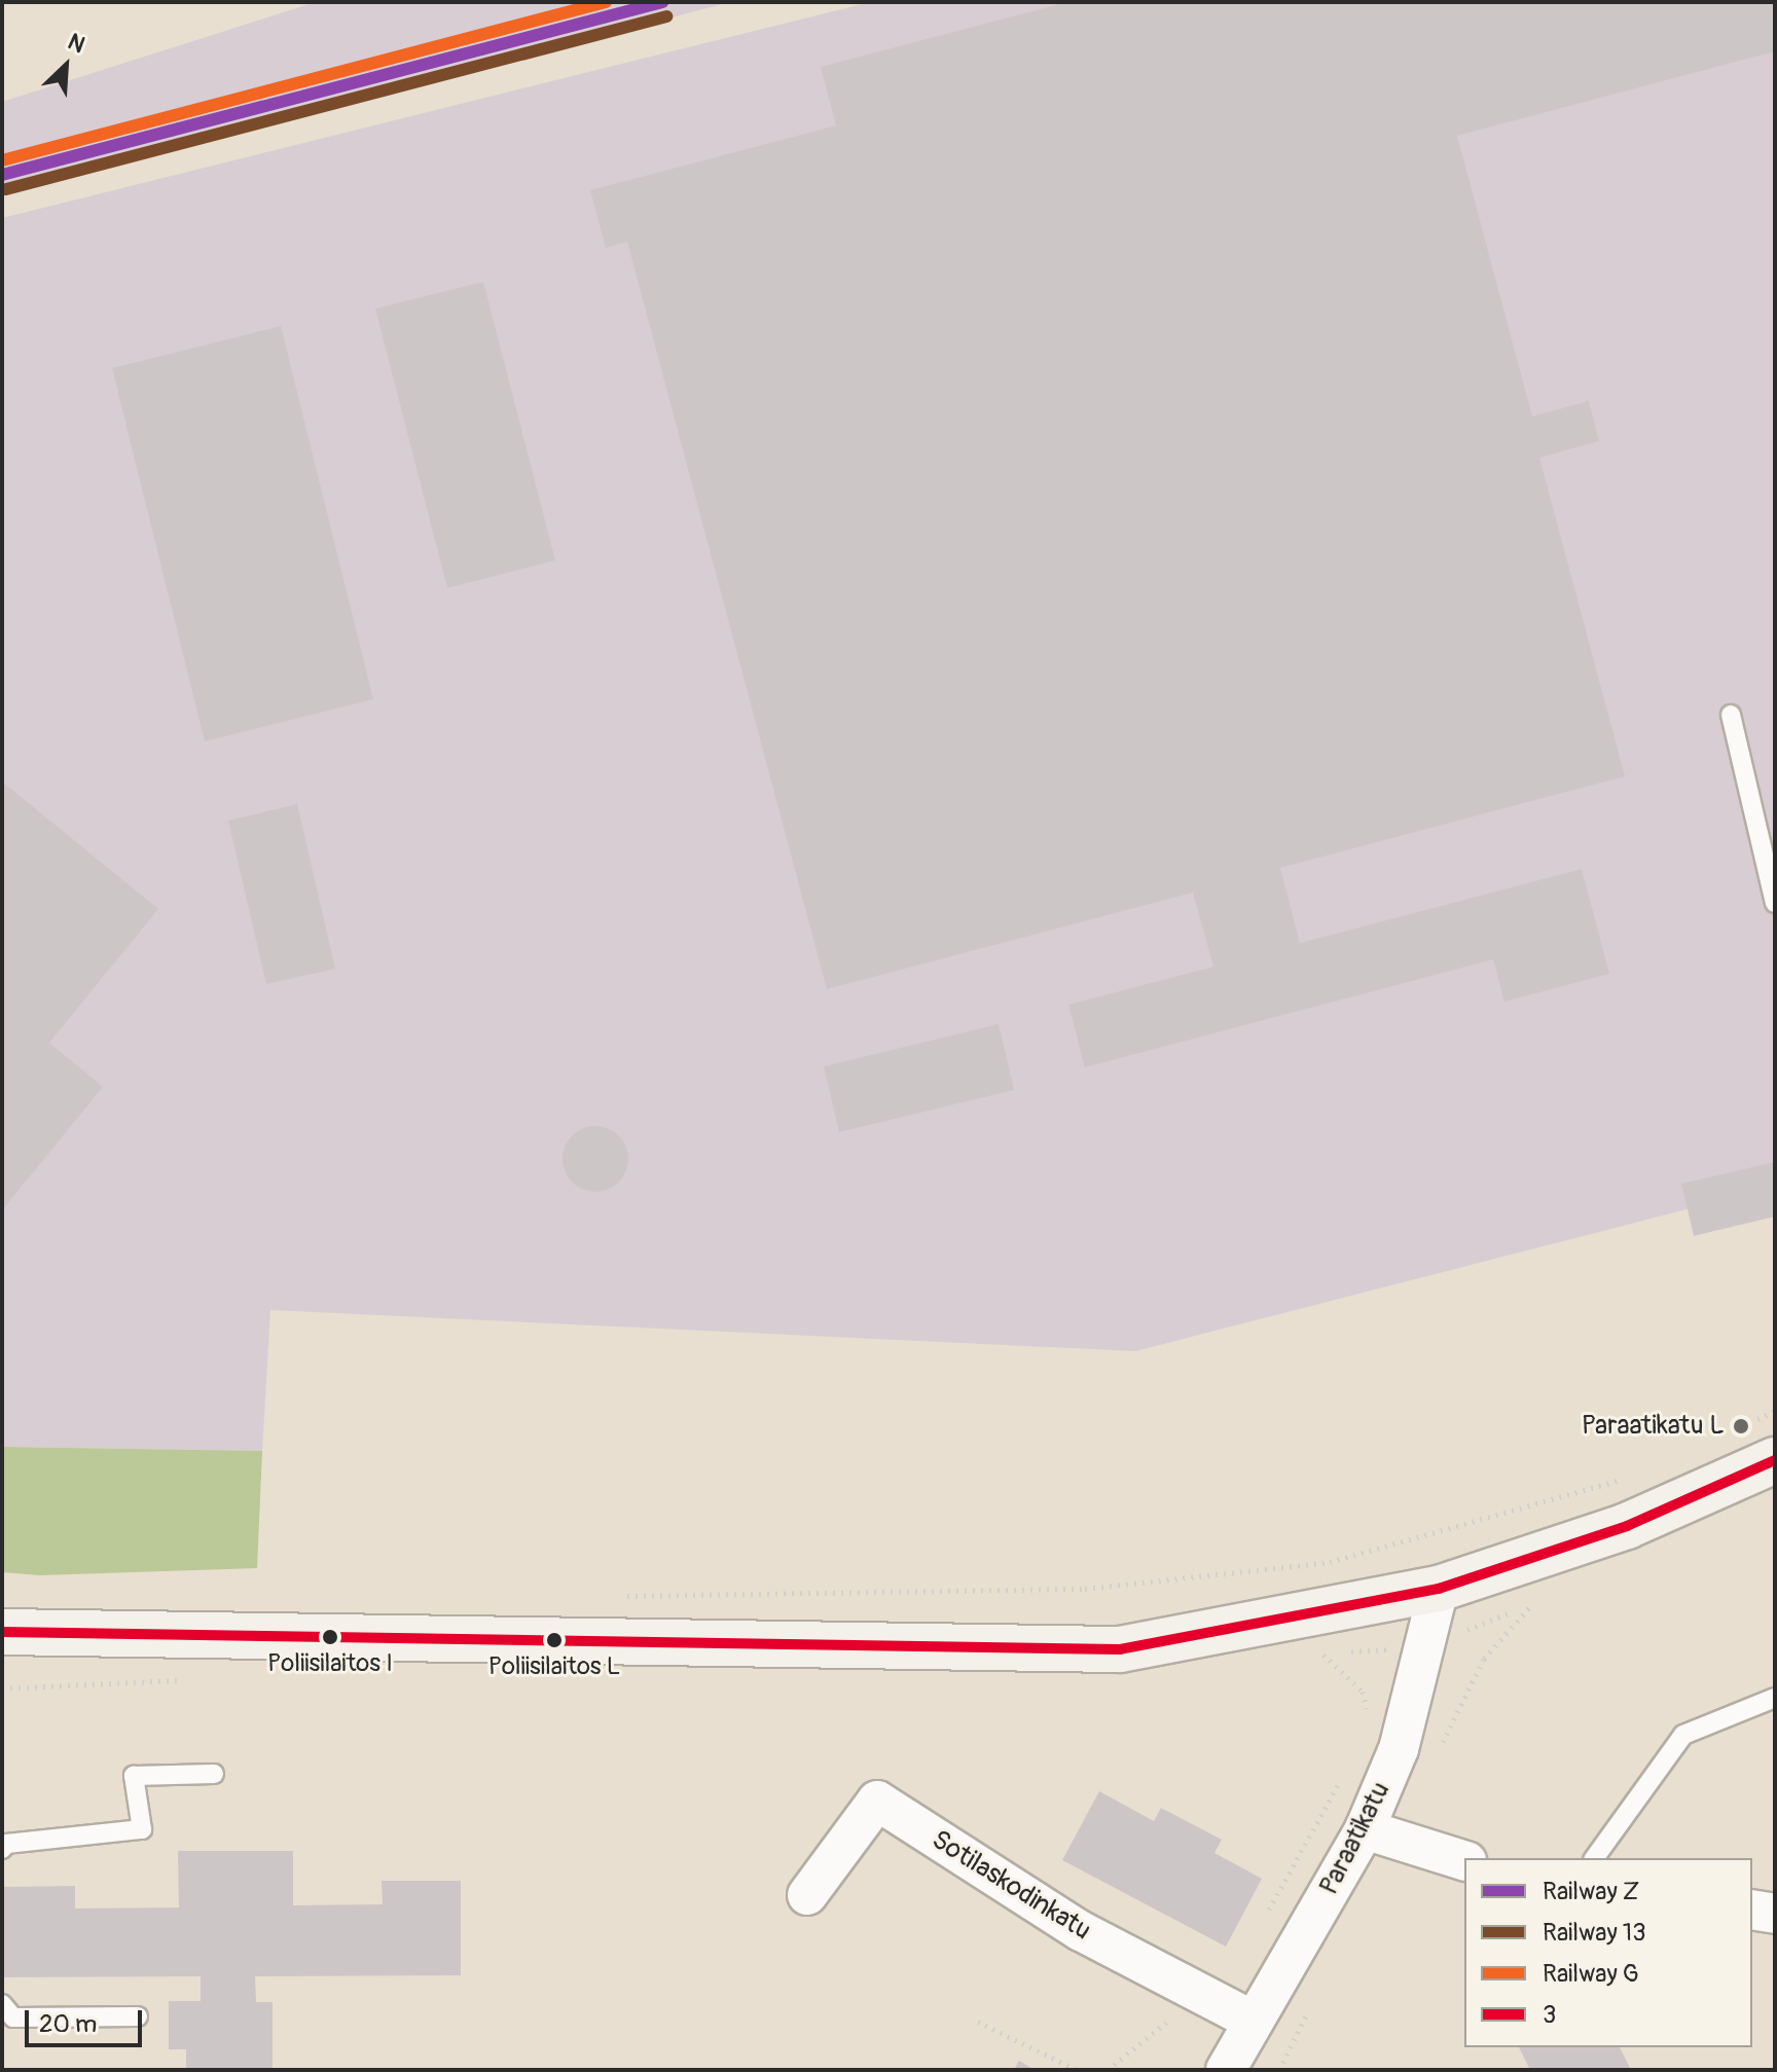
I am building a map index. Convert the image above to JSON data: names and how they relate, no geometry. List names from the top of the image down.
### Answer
{
  "streets": {
    "street": ["Paraatikatu", "Sotilaskodinkatu"]
  },
  "crossings": [
    ["Paraatikatu", "Sotilaskodinkatu"]
  ],
  "places": ["Paraatikatu L", "Poliisilaitos I", "Poliisilaitos L"],
  "lines": [
    "rail line Z",
    "rail line G",
    "rail line 13",
    "transit line 3"
  ],
  "legend": [
    "Railway Z",
    "Railway 13",
    "Railway G",
    "3"
  ],
  "scale_bar": "20 m",
  "north": "top right"
}
